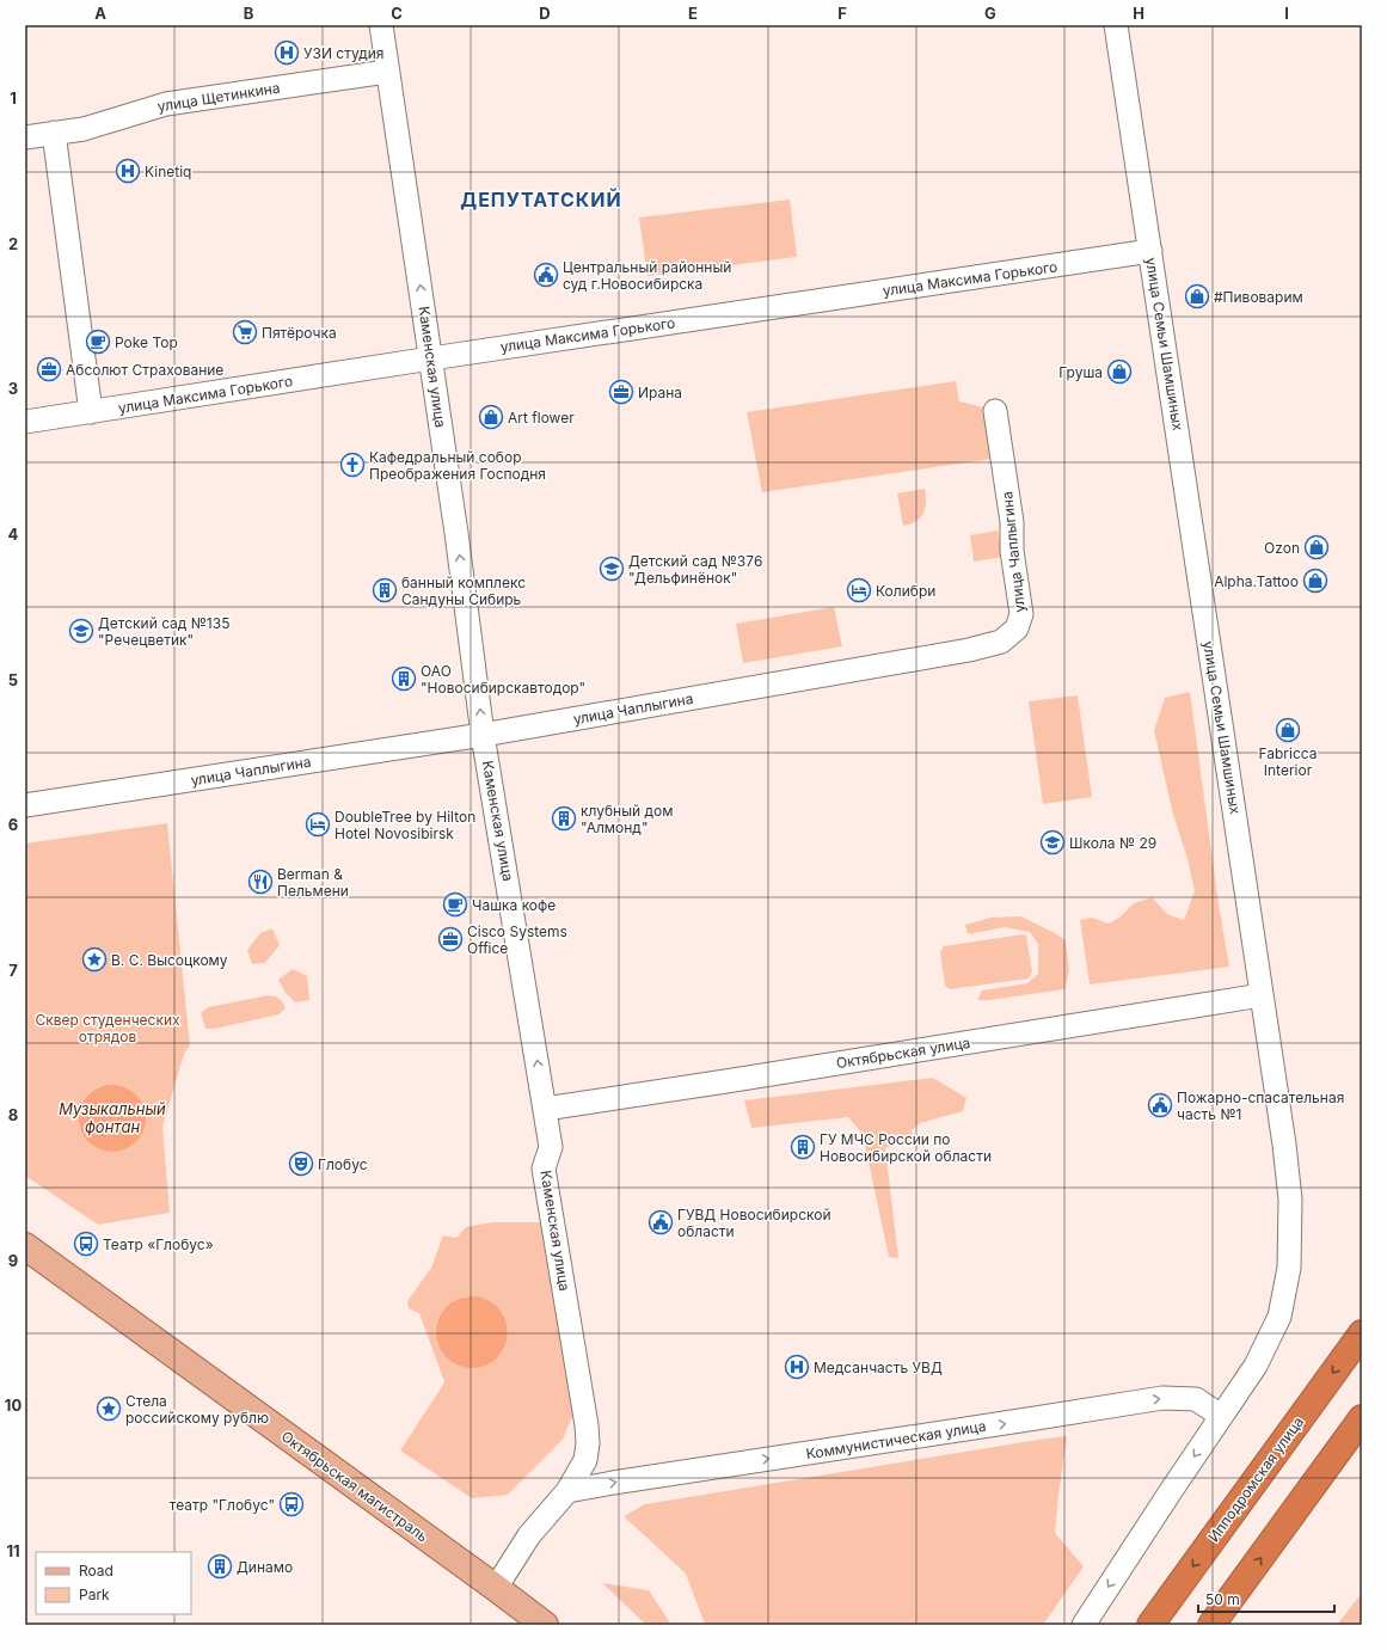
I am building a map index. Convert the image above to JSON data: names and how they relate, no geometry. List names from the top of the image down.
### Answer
{
  "streets": {
    "highway": ["Ипподромская улица"],
    "main road": ["Октябрьская магистраль"],
    "street": [
      "улица Щетинкина",
      "улица Максима Горького",
      "улица Семьи Шамшиных",
      "Каменская улица",
      "улица Чаплыгина",
      "Октябрьская улица",
      "Коммунистическая улица"
    ]
  },
  "crossings": [
    ["улица Щетинкина", "Каменская улица"],
    ["улица Максима Горького", "улица Семьи Шамшиных"],
    ["улица Максима Горького", "Каменская улица"],
    ["улица Семьи Шамшиных", "Октябрьская улица"],
    ["улица Семьи Шамшиных", "Коммунистическая улица"],
    ["Каменская улица", "улица Чаплыгина"],
    ["Каменская улица", "Октябрьская улица"],
    ["Каменская улица", "Коммунистическая улица"],
    ["Каменская улица", "Октябрьская магистраль"]
  ],
  "one_way": ["Каменская улица", "Коммунистическая улица"],
  "districts": ["ДЕПУТАТСКИЙ"],
  "water": ["Музыкальный фонтан"],
  "parks": ["Сквер студенческих отрядов"],
  "places": {
    "hospital": ["УЗИ студия", "Kinetiq", "Медсанчасть УВД"],
    "public building": ["Центральный районный суд г.Новосибирска", "Пожарно-спасательная часть №1", "ГУВД Новосибирской области"],
    "shop": [
      "#Пивоварим",
      "Груша",
      "Art flower",
      "Ozon",
      "Alpha.Tattoo",
      "Fabricca Interior"
    ],
    "supermarket": ["Пятёрочка"],
    "cafe": ["Poke Top", "Чашка кофе"],
    "office": ["Абсолют Страхование", "Ирана", "Cisco Systems Office"],
    "church": ["Кафедральный собор Преображения Господня"],
    "school or university": ["Детский сад №376 \"Дельфинёнок\"", "Детский сад №135 \"Речецветик\"", "Школа № 29"],
    "building": [
      "банный комплекс Сандуны Сибирь",
      "ОАО \"Новосибирскавтодор\"",
      "клубный дом \"Алмонд\"",
      "ГУ МЧС России по Новосибирской области",
      "Динамо"
    ],
    "hotel": ["Колибри", "DoubleTree by Hilton Hotel Novosibirsk"],
    "restaurant": ["Berman & Пельмени"],
    "place": ["В. С. Высоцкому", "Стела российскому рублю"],
    "theatre": ["Глобус"],
    "bus stop": ["Театр «Глобус»", "театр \"Глобус\""]
  },
  "legend": ["Road", "Park"],
  "scale_bar": "50 m",
  "grid": {
    "columns": [
      "A",
      "B",
      "C",
      "D",
      "E",
      "F",
      "G",
      "H",
      "I"
    ],
    "rows": [
      "1",
      "2",
      "3",
      "4",
      "5",
      "6",
      "7",
      "8",
      "9",
      "10",
      "11"
    ]
  }
}
